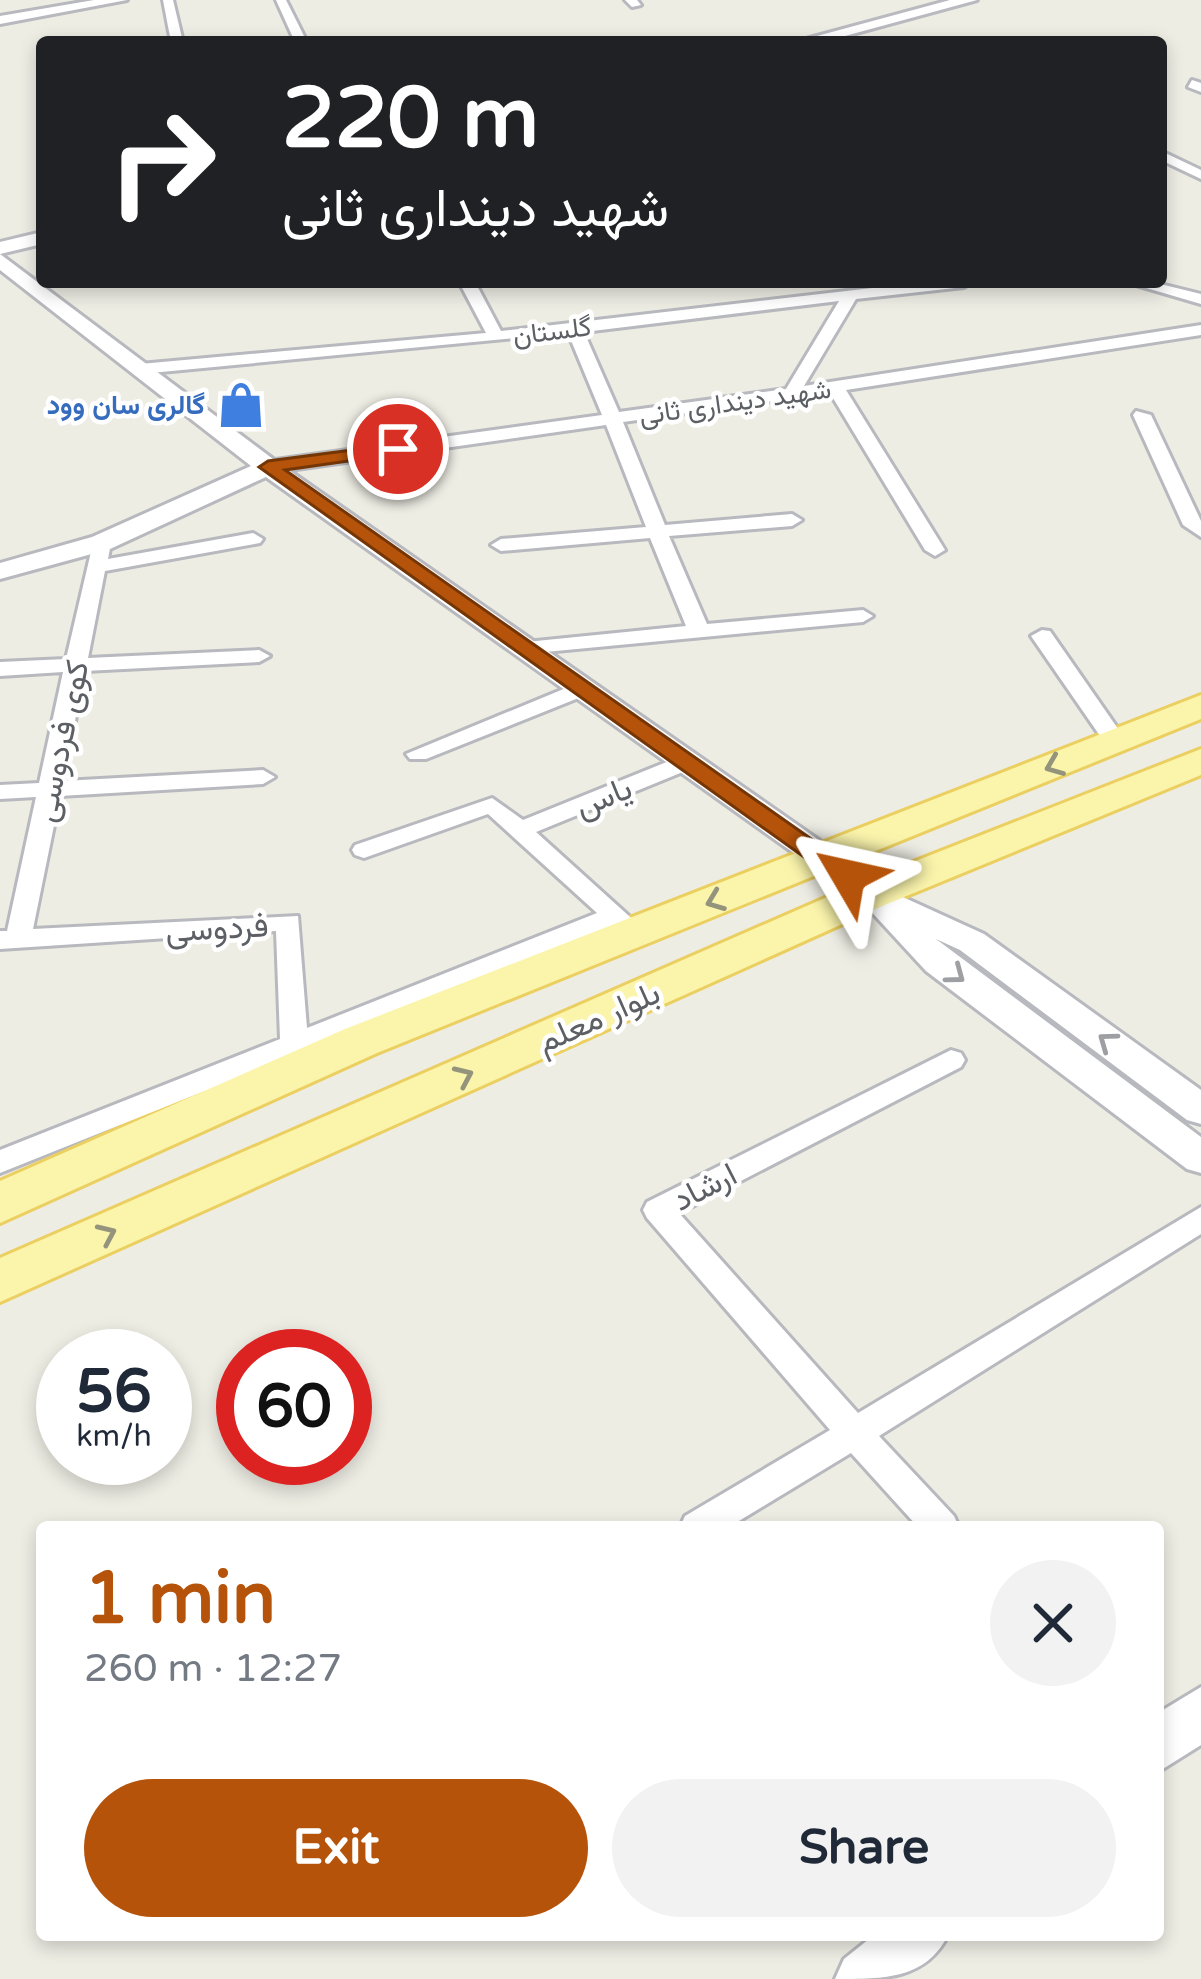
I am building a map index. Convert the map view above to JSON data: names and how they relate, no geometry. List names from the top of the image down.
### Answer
{
  "streets": {
    "main road": ["بلوار معلم"],
    "street": [
      "گلستان",
      "شهید دینداری ثانی",
      "کوی فردوسی",
      "یاس",
      "فردوسی",
      "ارشاد"
    ]
  },
  "crossings": [
    ["کوی فردوسی", "فردوسی"],
    ["یاس", "بلوار معلم"],
    ["فردوسی", "بلوار معلم"]
  ],
  "places": {
    "shop": ["گالری سان وود"]
  },
  "page": {
    "turn": ["220 m", "شهید دینداری ثانی"],
    "speed": "56 km/h",
    "limit": "60",
    "heading": ["1 min", "260 m · 12:27"],
    "buttons": ["Exit", "Share"]
  }
}
